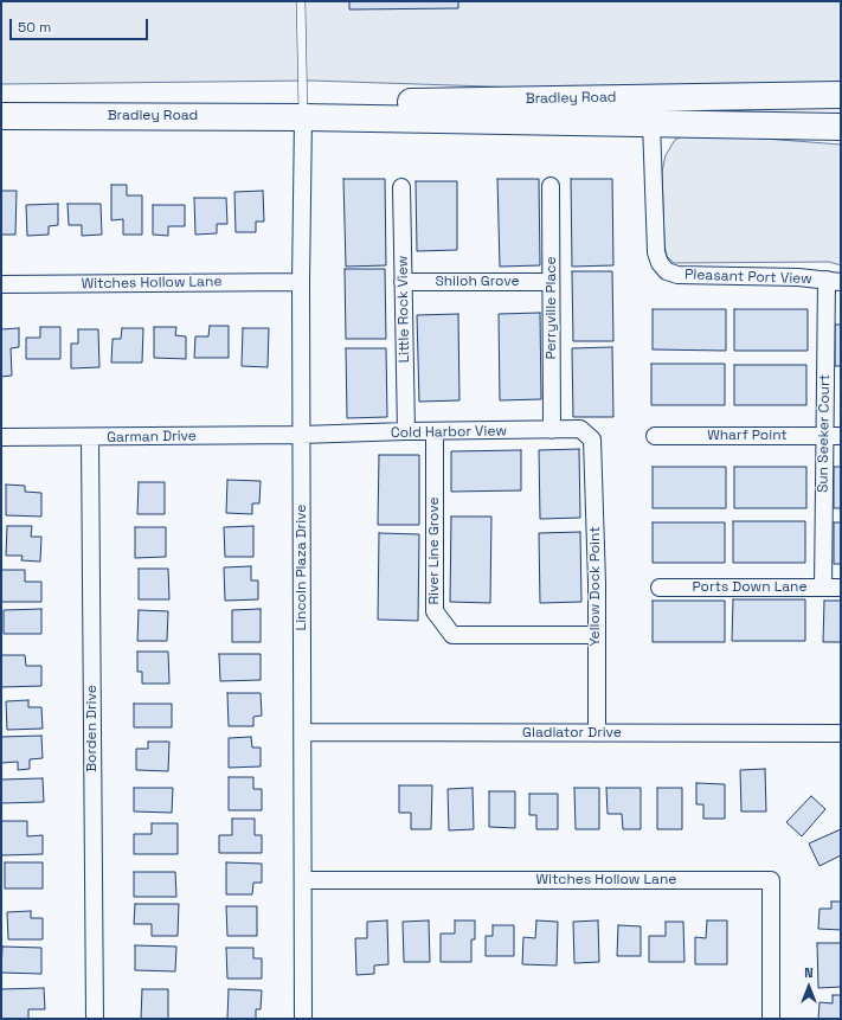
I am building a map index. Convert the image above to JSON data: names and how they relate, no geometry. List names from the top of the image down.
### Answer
{
  "streets": {
    "main road": ["Bradley Road"],
    "street": [
      "Pleasant Port View",
      "Shiloh Grove",
      "Witches Hollow Lane",
      "Perryville Place",
      "Little Rock View",
      "Cold Harbor View",
      "Sun Seeker Court",
      "Wharf Point",
      "Garman Drive",
      "River Line Grove",
      "Lincoln Plaza Drive",
      "Yellow Dock Point",
      "Ports Down Lane",
      "Borden Drive",
      "Gladiator Drive"
    ]
  },
  "crossings": [
    ["Bradley Road", "Pleasant Port View"],
    ["Bradley Road", "Lincoln Plaza Drive"],
    ["Pleasant Port View", "Sun Seeker Court"],
    ["Shiloh Grove", "Perryville Place"],
    ["Shiloh Grove", "Little Rock View"],
    ["Witches Hollow Lane", "Lincoln Plaza Drive"],
    ["Perryville Place", "Cold Harbor View"],
    ["Little Rock View", "Cold Harbor View"],
    ["Cold Harbor View", "Garman Drive"],
    ["Cold Harbor View", "River Line Grove"],
    ["Cold Harbor View", "Lincoln Plaza Drive"],
    ["Cold Harbor View", "Yellow Dock Point"],
    ["Sun Seeker Court", "Wharf Point"],
    ["Sun Seeker Court", "Ports Down Lane"],
    ["Garman Drive", "Lincoln Plaza Drive"],
    ["Garman Drive", "Borden Drive"],
    ["River Line Grove", "Yellow Dock Point"],
    ["Lincoln Plaza Drive", "Gladiator Drive"],
    ["Yellow Dock Point", "Gladiator Drive"]
  ],
  "scale_bar": "50 m",
  "north": "top"
}
